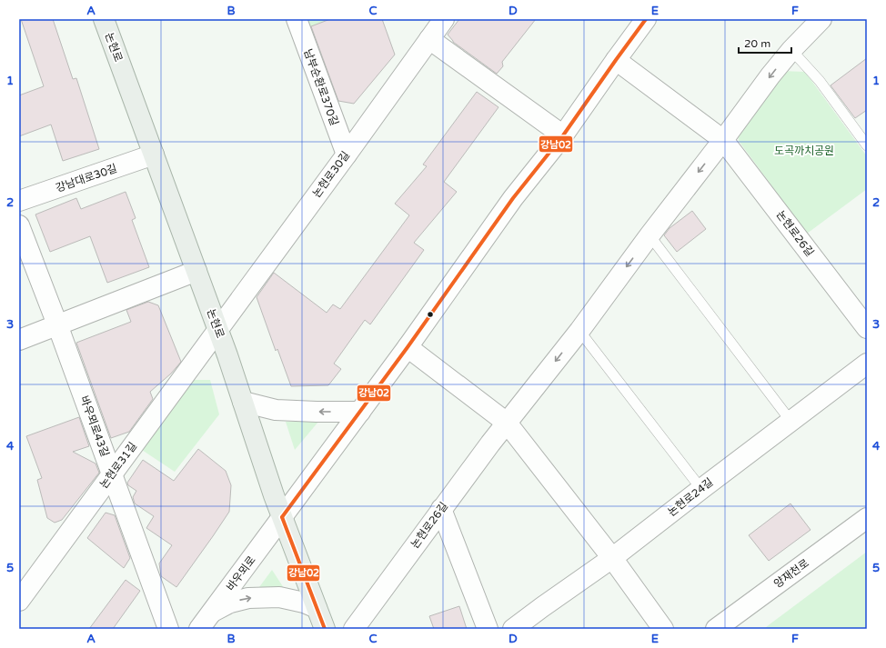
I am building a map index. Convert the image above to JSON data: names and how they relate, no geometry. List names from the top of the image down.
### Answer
{
  "streets": {
    "main road": ["논현로"],
    "street": [
      "남부순환로370길",
      "논현로30길",
      "강남대로30길",
      "논현로26길",
      "바우뫼로43길",
      "논현로31길",
      "논현로24길",
      "바우뫼로",
      "양재천로"
    ]
  },
  "crossings": [
    ["논현로", "논현로30길"],
    ["논현로", "강남대로30길"],
    ["논현로", "논현로31길"],
    ["논현로", "바우뫼로"],
    ["남부순환로370길", "논현로30길"],
    ["논현로30길", "논현로31길"],
    ["바우뫼로43길", "논현로31길"]
  ],
  "one_way": ["논현로26길"],
  "parks": ["도곡까치공원"],
  "lines": ["transit line 강남02"],
  "scale_bar": "20 m",
  "grid": {
    "columns": [
      "A",
      "B",
      "C",
      "D",
      "E",
      "F"
    ],
    "rows": [
      "1",
      "2",
      "3",
      "4",
      "5"
    ]
  }
}
